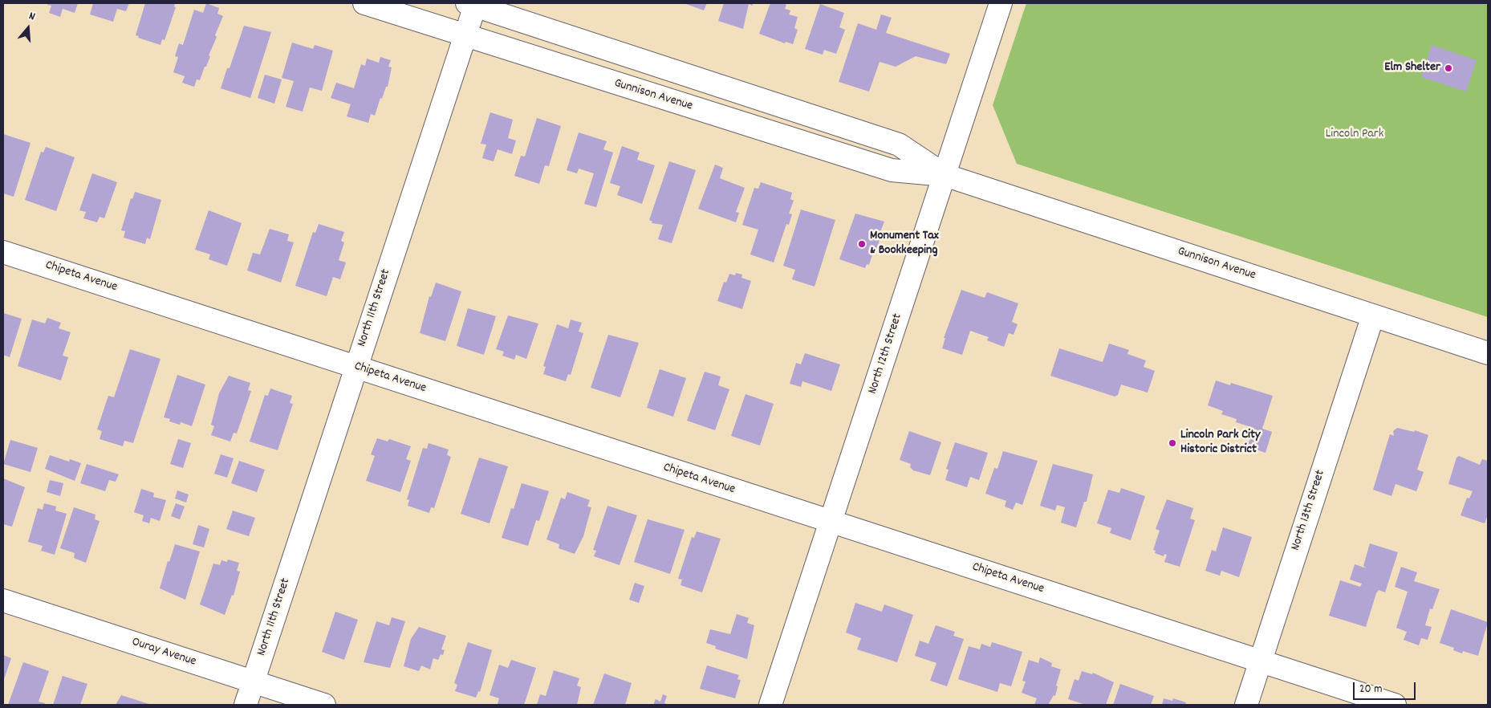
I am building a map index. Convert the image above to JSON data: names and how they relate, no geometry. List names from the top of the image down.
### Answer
{
  "streets": {
    "street": [
      "Gunnison Avenue",
      "Chipeta Avenue",
      "North 11th Street",
      "North 12th Street",
      "North 13th Street",
      "Ouray Avenue"
    ]
  },
  "crossings": [
    ["Gunnison Avenue", "North 11th Street"],
    ["Gunnison Avenue", "North 12th Street"],
    ["Gunnison Avenue", "North 13th Street"],
    ["Chipeta Avenue", "North 11th Street"],
    ["Chipeta Avenue", "North 12th Street"],
    ["Chipeta Avenue", "North 13th Street"],
    ["North 11th Street", "Ouray Avenue"]
  ],
  "parks": ["Lincoln Park"],
  "places": ["Elm Shelter", "Monument Tax & Bookkeeping", "Lincoln Park City Historic District"],
  "scale_bar": "20 m",
  "north": "top"
}
